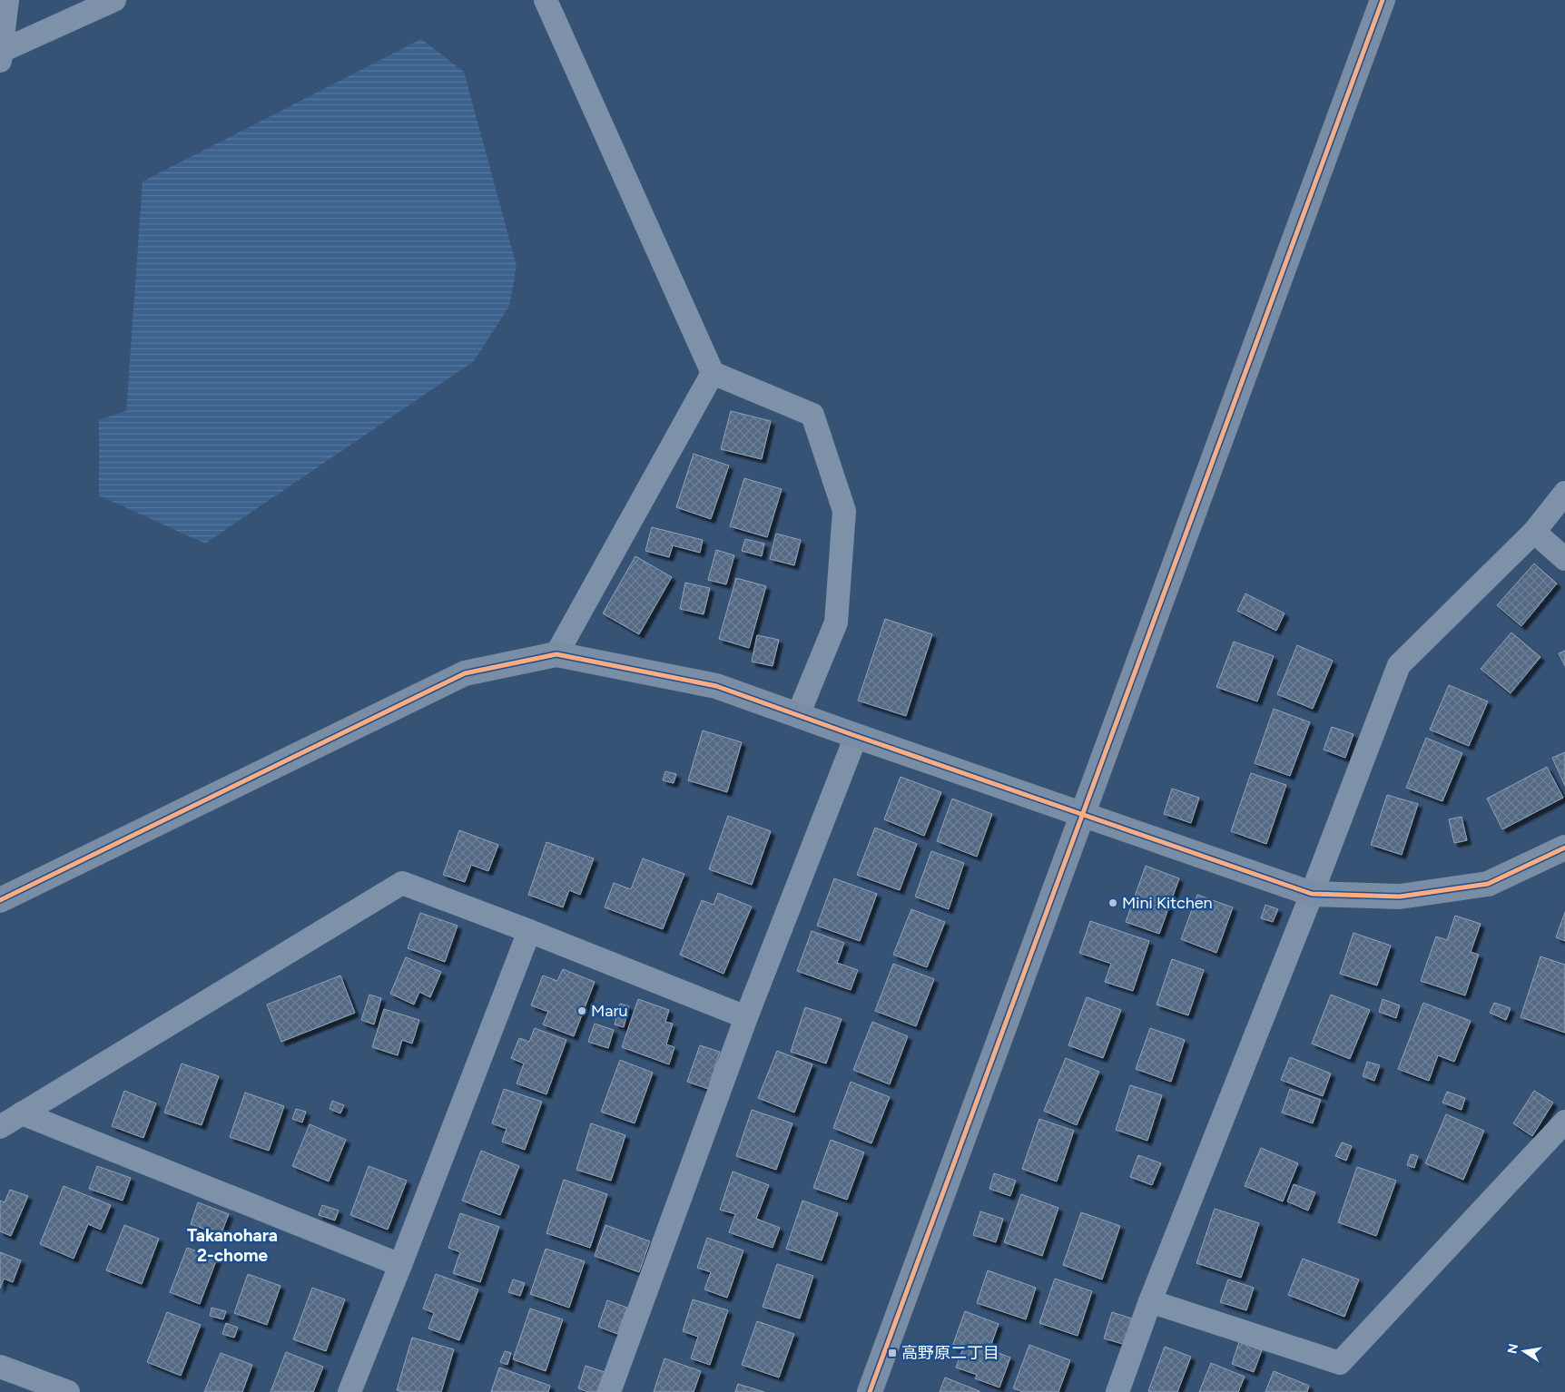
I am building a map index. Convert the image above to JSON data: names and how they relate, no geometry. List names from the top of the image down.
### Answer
{
  "districts": ["Takanohara 2-chome"],
  "places": {
    "other": ["Mini Kitchen", "Maru"],
    "transit": ["高野原二丁目"]
  },
  "north": "left"
}
